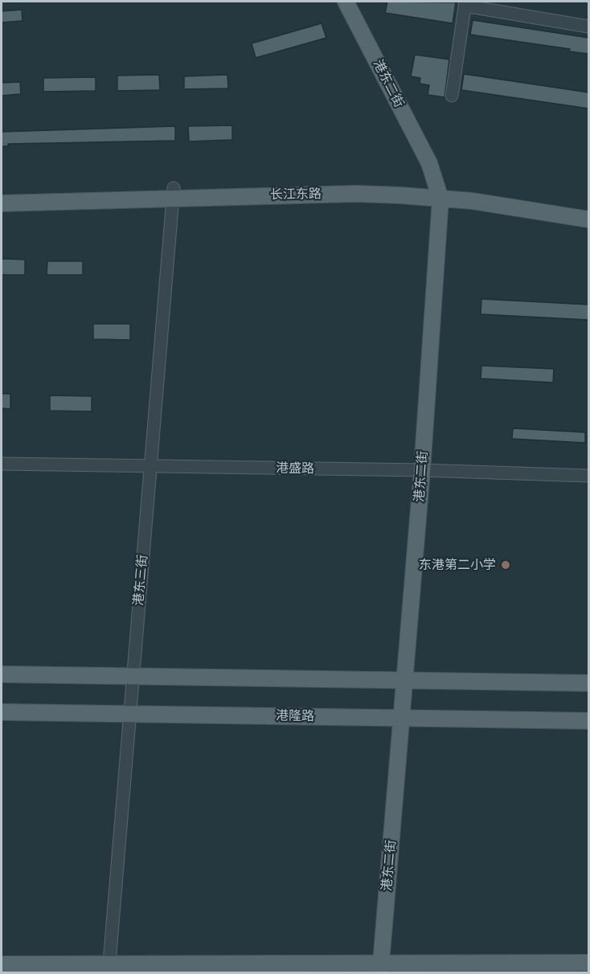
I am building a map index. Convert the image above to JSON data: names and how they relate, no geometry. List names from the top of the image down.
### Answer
{
  "streets": {
    "main road": ["港东二街", "长江东路", "港隆路"],
    "street": ["港盛路", "港东三街"]
  },
  "crossings": [
    ["港东二街", "长江东路"],
    ["港东二街", "港盛路"],
    ["港东二街", "港隆路"],
    ["长江东路", "港东三街"],
    ["港盛路", "港东三街"],
    ["港东三街", "港隆路"]
  ],
  "places": ["东港第二小学"]
}
